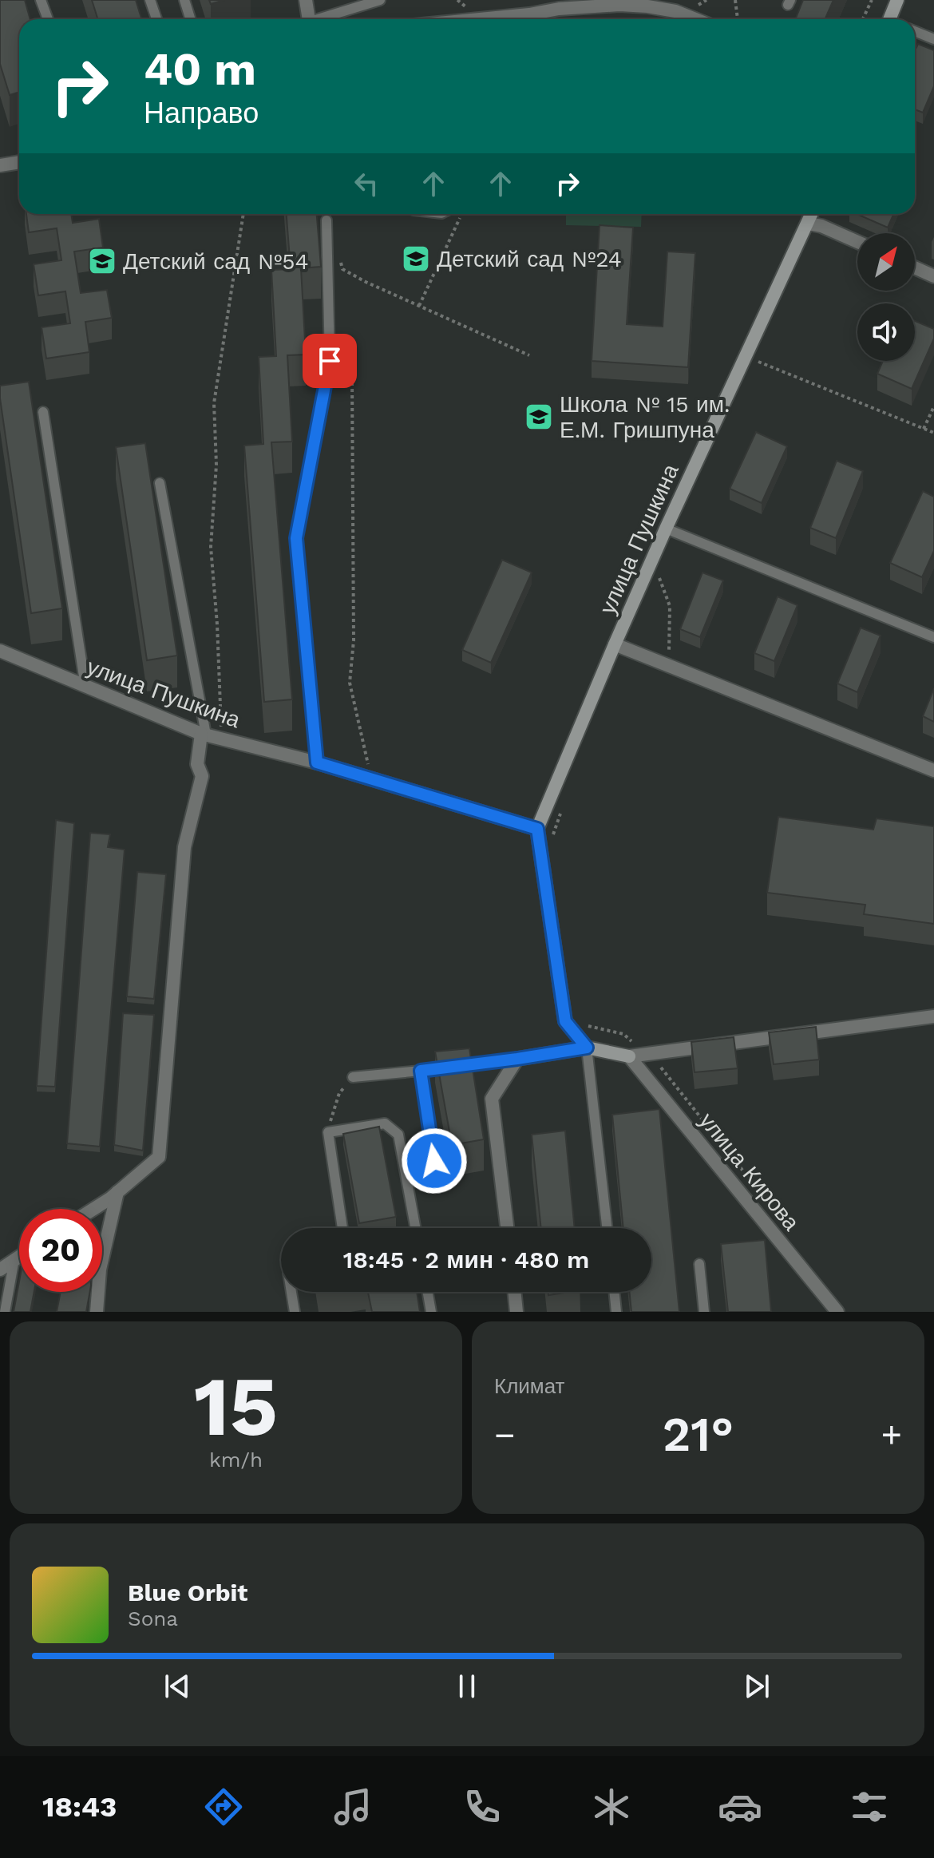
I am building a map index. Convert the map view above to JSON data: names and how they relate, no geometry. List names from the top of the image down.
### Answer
{
  "streets": {
    "street": ["улица Пушкина", "улица Кирова"]
  },
  "places": {
    "school or university": ["Детский сад №24", "Детский сад №54", "Школа № 15 им. Е.М. Гришпуна"]
  },
  "north": "top right",
  "page": {
    "turn": ["40 m", "Направо"],
    "limit": "20",
    "trip": "18:45 · 2 мин · 480 m",
    "tile": [
      ["15", "km/h"],
      "Климат"
    ],
    "heat": ["−", "21°", "+"],
    "song": ["Blue Orbit", "Sona"],
    "tabs": "18:43"
  }
}
